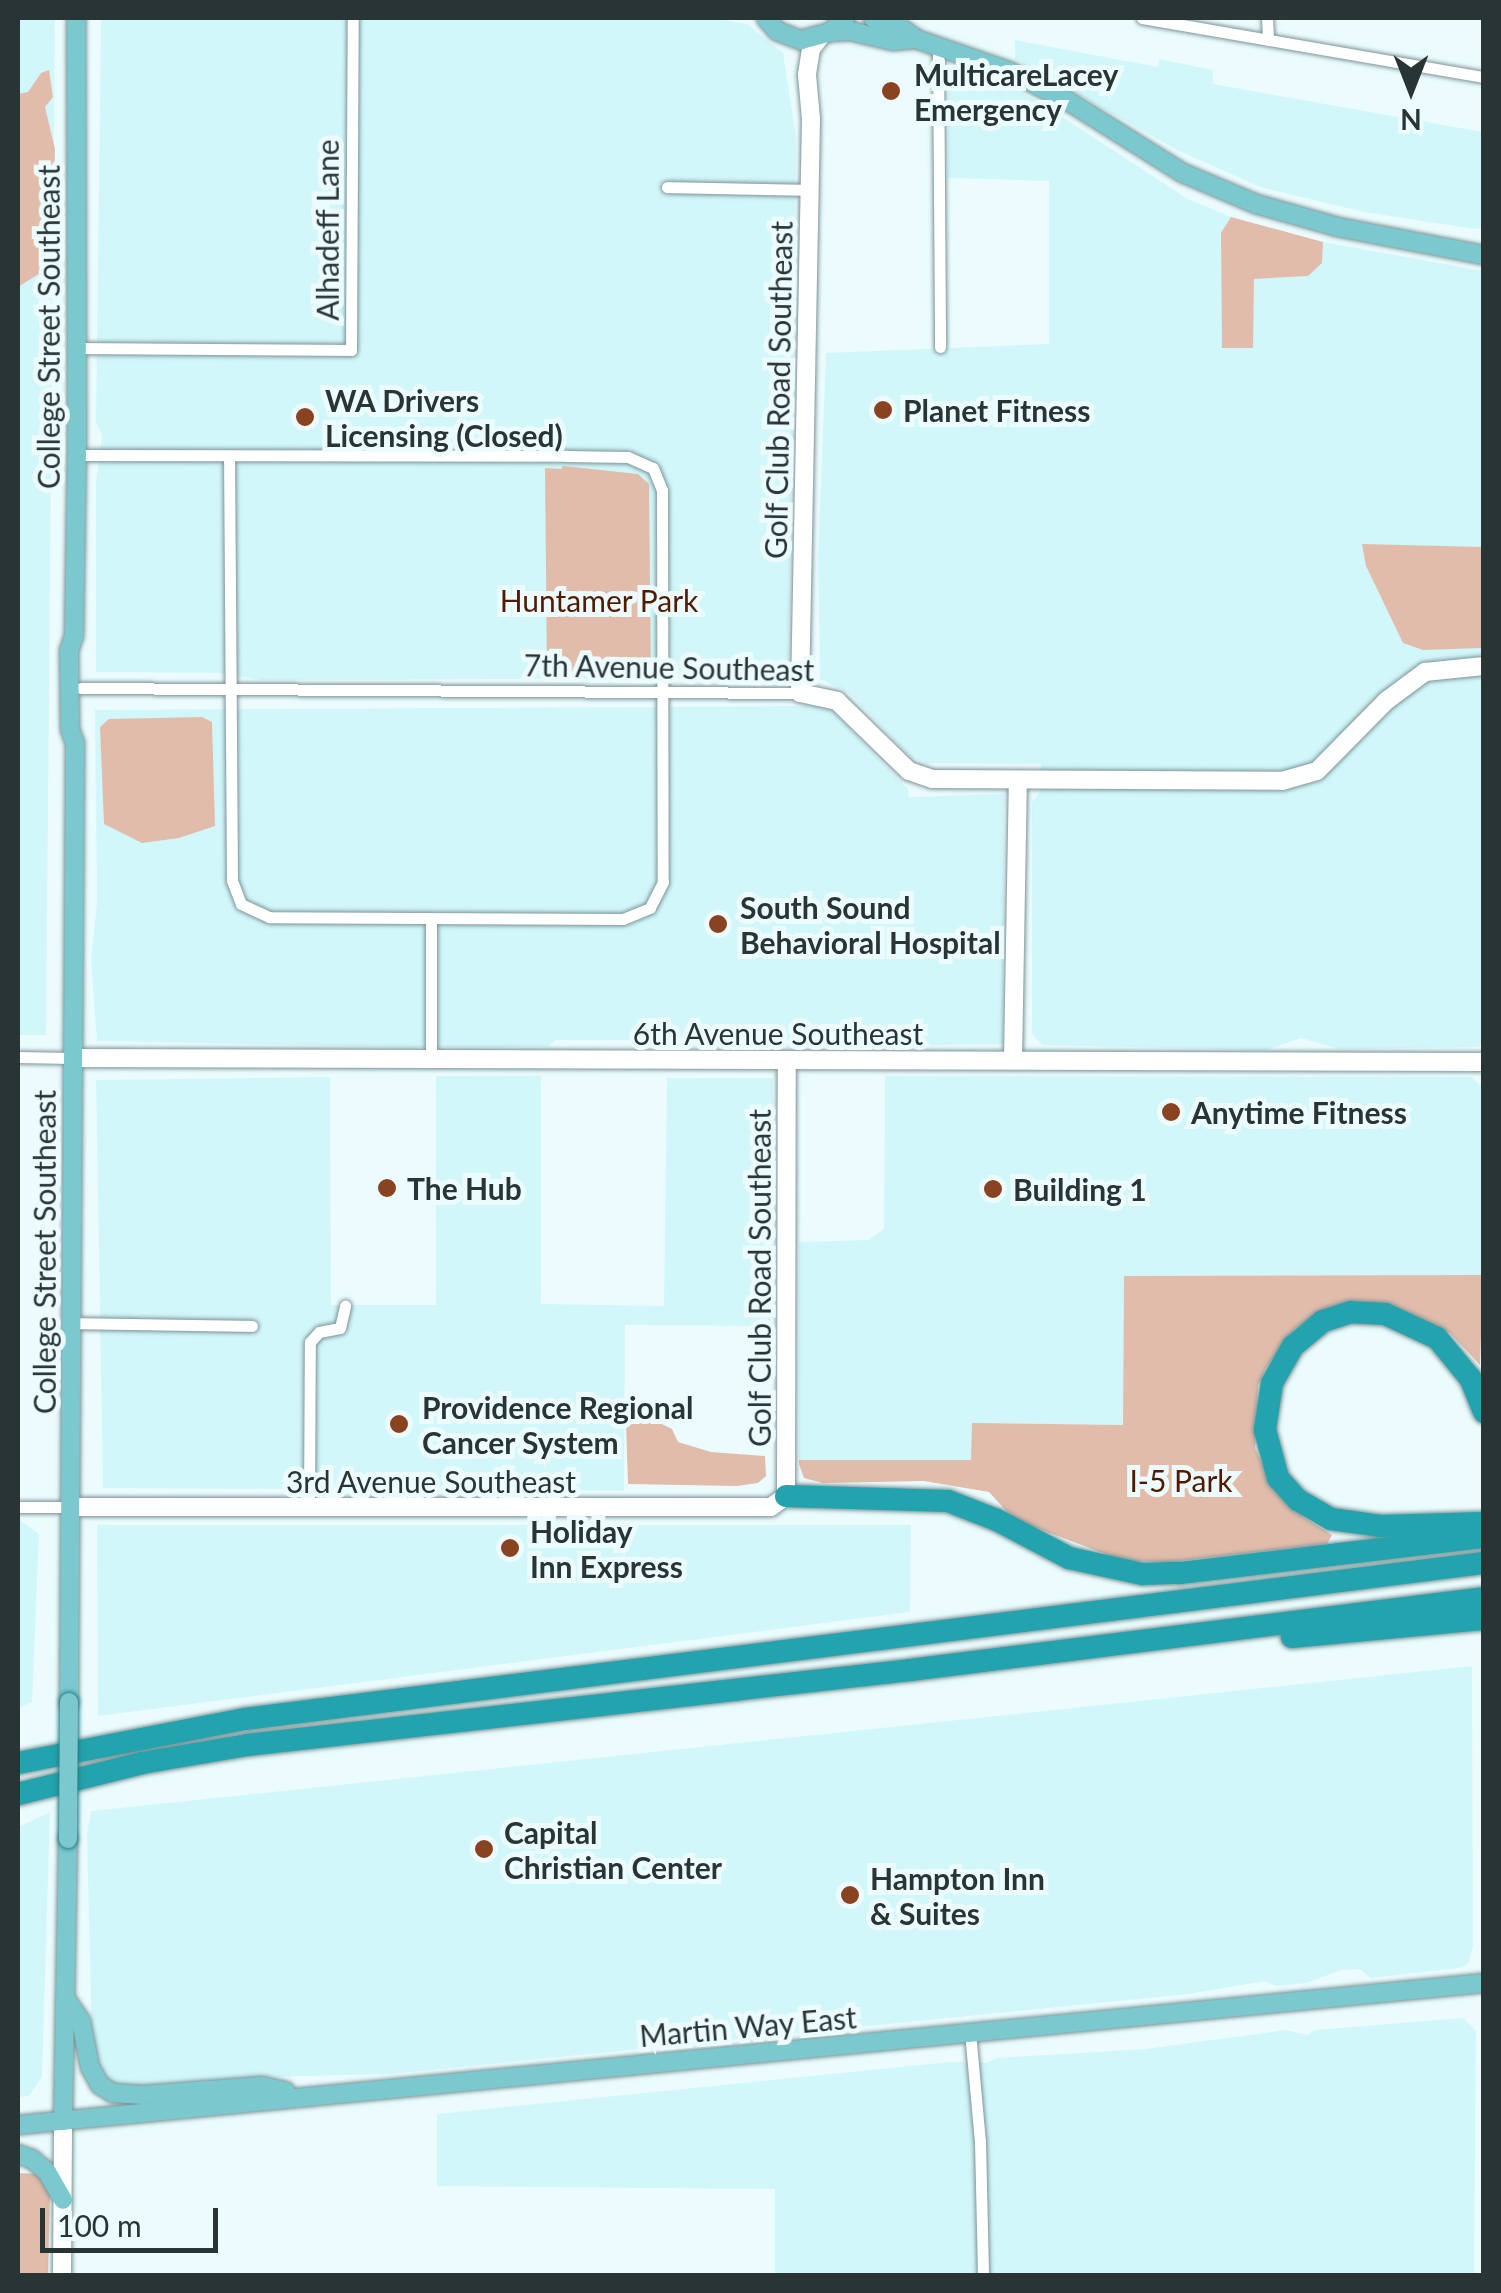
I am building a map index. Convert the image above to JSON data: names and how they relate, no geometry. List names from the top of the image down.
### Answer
{
  "streets": {
    "main road": ["College Street Southeast", "Martin Way East"],
    "street": [
      "Alhadeff Lane",
      "Golf Club Road Southeast",
      "7th Avenue Southeast",
      "6th Avenue Southeast",
      "3rd Avenue Southeast"
    ]
  },
  "crossings": [
    ["Alhadeff Lane", "College Street Southeast"],
    ["College Street Southeast", "7th Avenue Southeast"],
    ["College Street Southeast", "6th Avenue Southeast"],
    ["College Street Southeast", "3rd Avenue Southeast"],
    ["College Street Southeast", "Martin Way East"],
    ["Golf Club Road Southeast", "7th Avenue Southeast"],
    ["Golf Club Road Southeast", "6th Avenue Southeast"],
    ["Golf Club Road Southeast", "3rd Avenue Southeast"]
  ],
  "parks": ["Huntamer Park", "I-5 Park"],
  "places": [
    "MulticareLacey Emergency",
    "Planet Fitness",
    "WA Drivers Licensing (Closed)",
    "South Sound Behavioral Hospital",
    "Anytime Fitness",
    "The Hub",
    "Building 1",
    "Providence Regional Cancer System",
    "Holiday Inn Express",
    "Capital Christian Center",
    "Hampton Inn & Suites"
  ],
  "scale_bar": "100 m",
  "north": "bottom"
}
